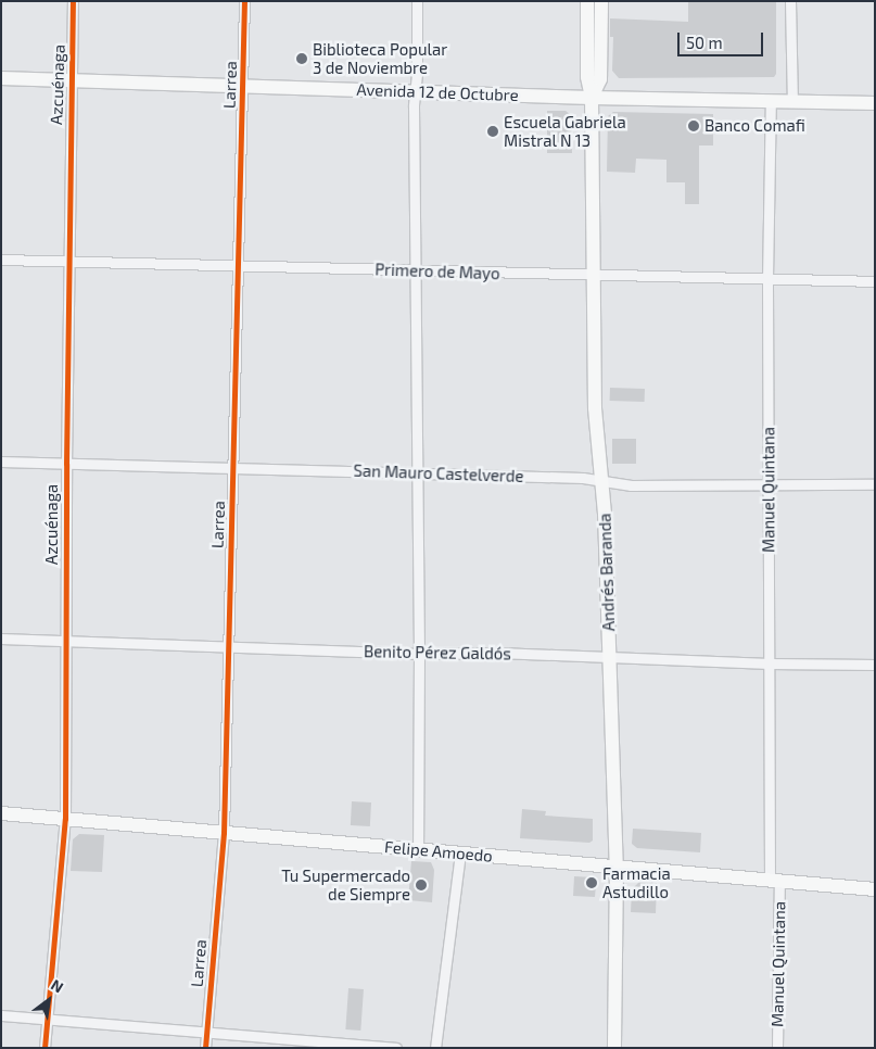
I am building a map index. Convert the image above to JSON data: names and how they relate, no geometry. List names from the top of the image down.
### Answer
{
  "streets": {
    "main road": ["Avenida 12 de Octubre", "Andrés Baranda", "Felipe Amoedo"],
    "street": [
      "Azcuénaga",
      "Larrea",
      "Primero de Mayo",
      "San Mauro Castelverde",
      "Manuel Quintana",
      "Benito Pérez Galdós"
    ]
  },
  "crossings": [
    ["Azcuénaga", "Avenida 12 de Octubre"],
    ["Azcuénaga", "Primero de Mayo"],
    ["Azcuénaga", "San Mauro Castelverde"],
    ["Azcuénaga", "Benito Pérez Galdós"],
    ["Azcuénaga", "Felipe Amoedo"],
    ["Larrea", "Avenida 12 de Octubre"],
    ["Larrea", "Primero de Mayo"],
    ["Larrea", "San Mauro Castelverde"],
    ["Larrea", "Benito Pérez Galdós"],
    ["Larrea", "Felipe Amoedo"],
    ["Avenida 12 de Octubre", "Manuel Quintana"],
    ["Avenida 12 de Octubre", "Andrés Baranda"],
    ["Primero de Mayo", "Manuel Quintana"],
    ["Primero de Mayo", "Andrés Baranda"],
    ["San Mauro Castelverde", "Manuel Quintana"],
    ["San Mauro Castelverde", "Andrés Baranda"],
    ["Manuel Quintana", "Benito Pérez Galdós"],
    ["Manuel Quintana", "Felipe Amoedo"],
    ["Andrés Baranda", "Benito Pérez Galdós"],
    ["Andrés Baranda", "Felipe Amoedo"]
  ],
  "places": [
    "Biblioteca Popular 3 de Noviembre",
    "Banco Comafi",
    "Escuela Gabriela Mistral N 13",
    "Farmacia Astudillo",
    "Tu Supermercado de Siempre"
  ],
  "scale_bar": "50 m",
  "north": "top right"
}
